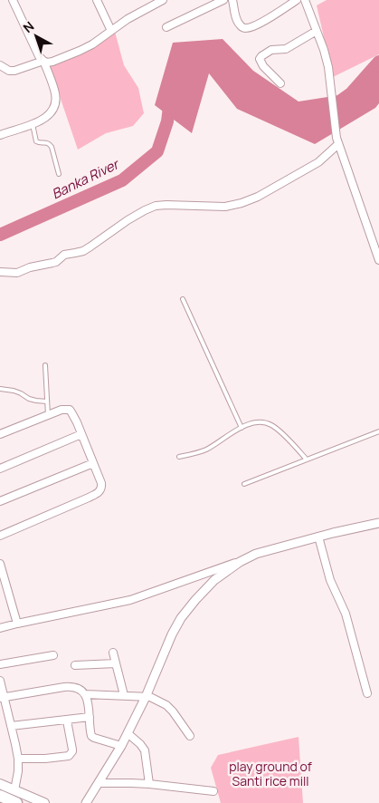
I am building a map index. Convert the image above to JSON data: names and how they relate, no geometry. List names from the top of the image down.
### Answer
{
  "water": ["Banka River"],
  "parks": ["play ground of Santi rice mill"],
  "north": "top left"
}
